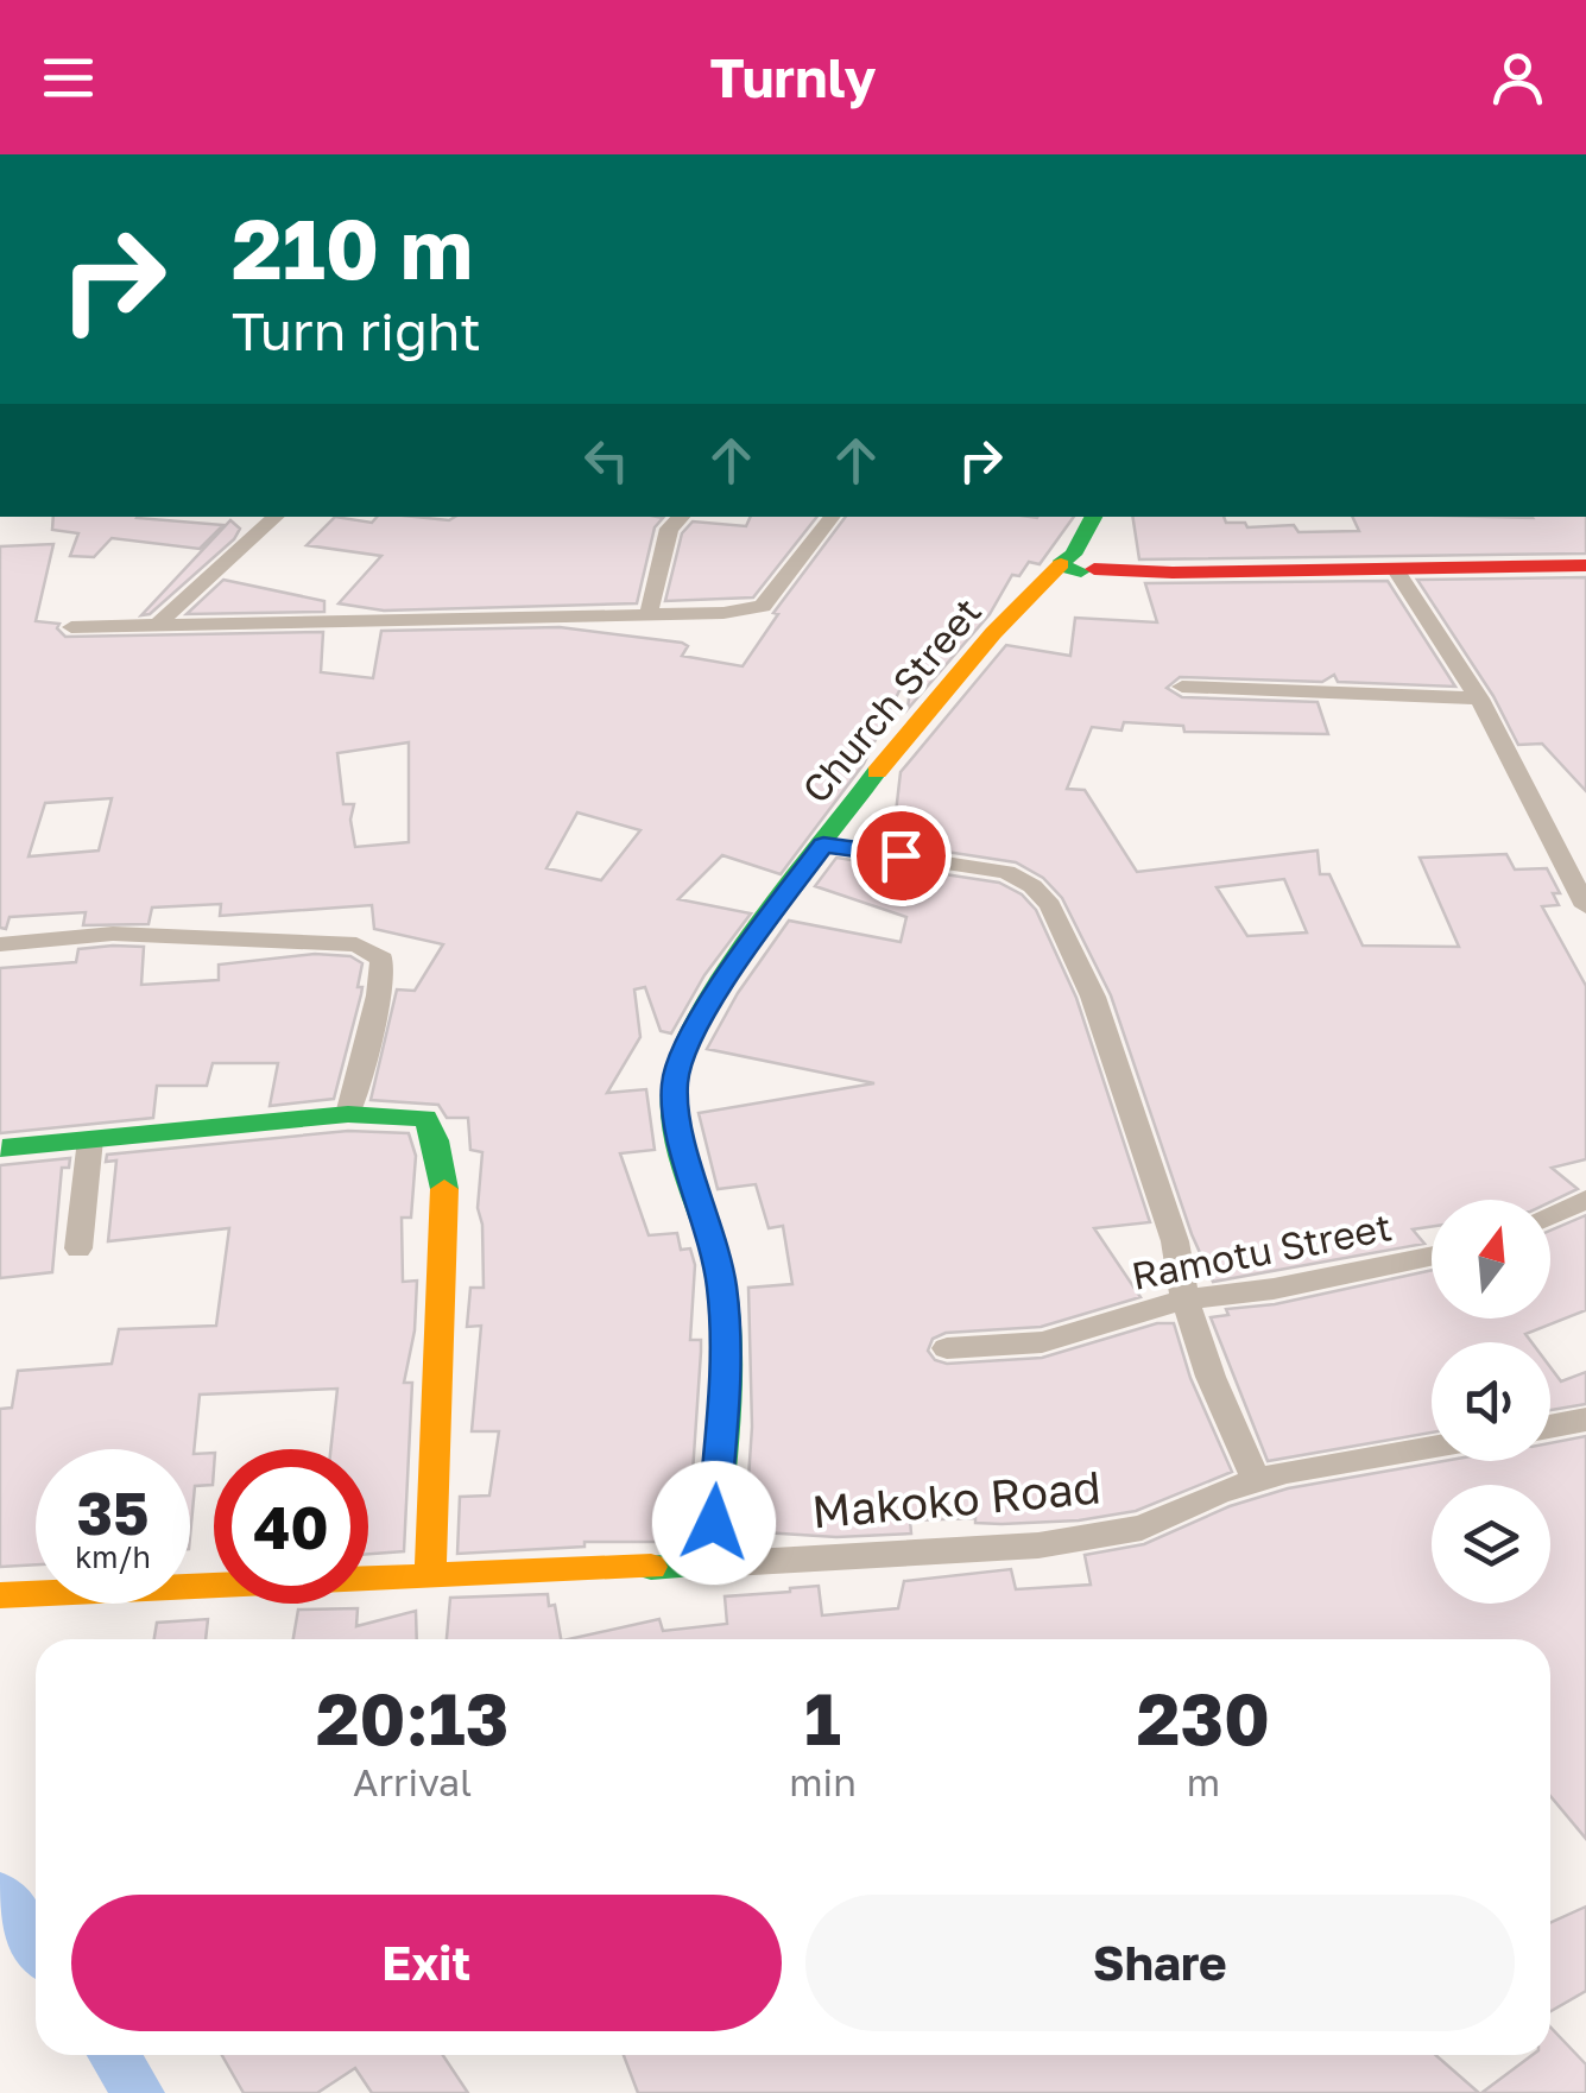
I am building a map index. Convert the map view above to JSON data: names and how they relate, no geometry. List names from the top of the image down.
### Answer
{
  "streets": {
    "street": ["Church Street", "Ramotu Street", "Makoko Road"]
  },
  "crossings": [
    ["Church Street", "Makoko Road"]
  ],
  "north": "top",
  "page": {
    "header": "Turnly",
    "turn": ["210 m", "Turn right"],
    "speed": "35 km/h",
    "limit": "40",
    "eta": [
      "20:13",
      "Arrival",
      "1",
      "min",
      "230",
      "m"
    ],
    "buttons": ["Exit", "Share"]
  }
}
